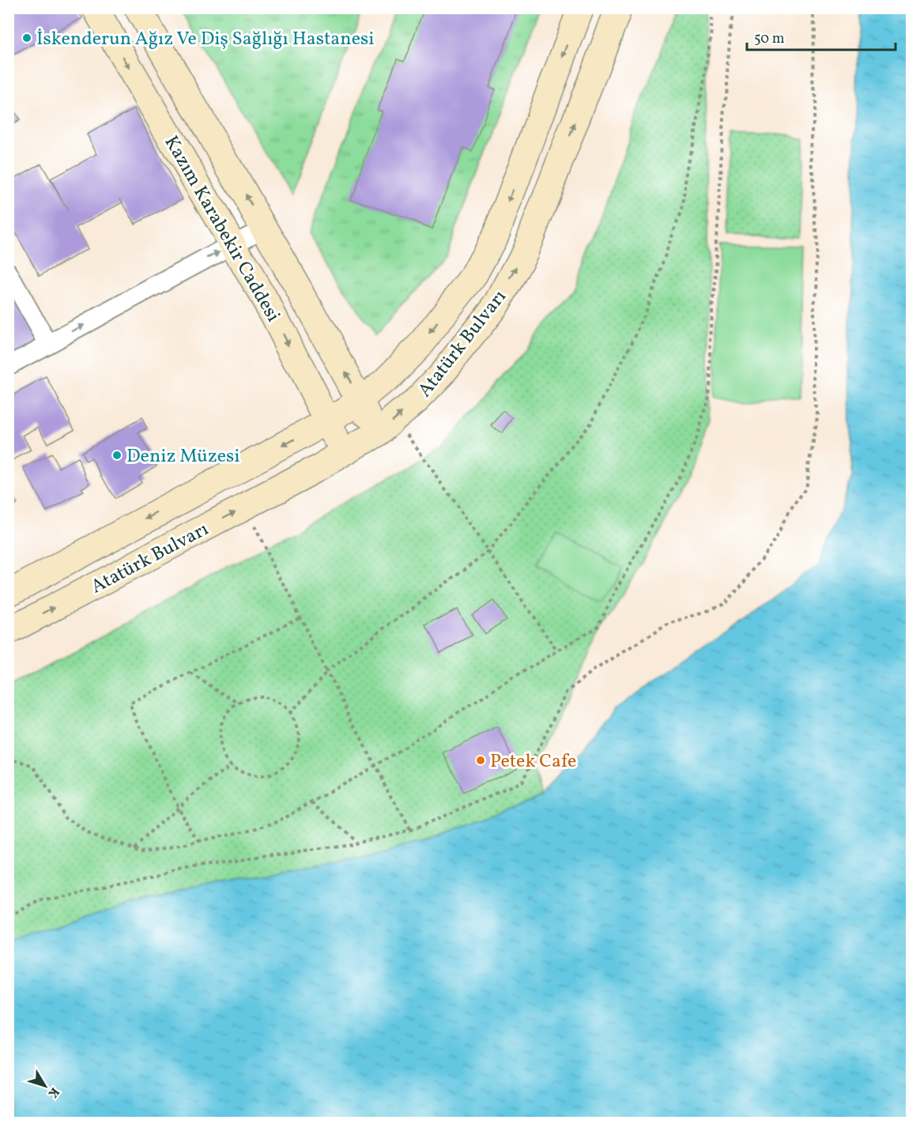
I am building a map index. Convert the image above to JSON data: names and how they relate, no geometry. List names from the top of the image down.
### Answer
{
  "streets": {
    "street": ["Kazım Karabekir Caddesi", "Atatürk Bulvarı"]
  },
  "crossings": [
    ["Kazım Karabekir Caddesi", "Atatürk Bulvarı"]
  ],
  "places": ["İskenderun Ağız Ve Diş Sağlığı Hastanesi", "Deniz Müzesi", "Petek Cafe"],
  "scale_bar": "50 m",
  "north": "bottom right"
}
